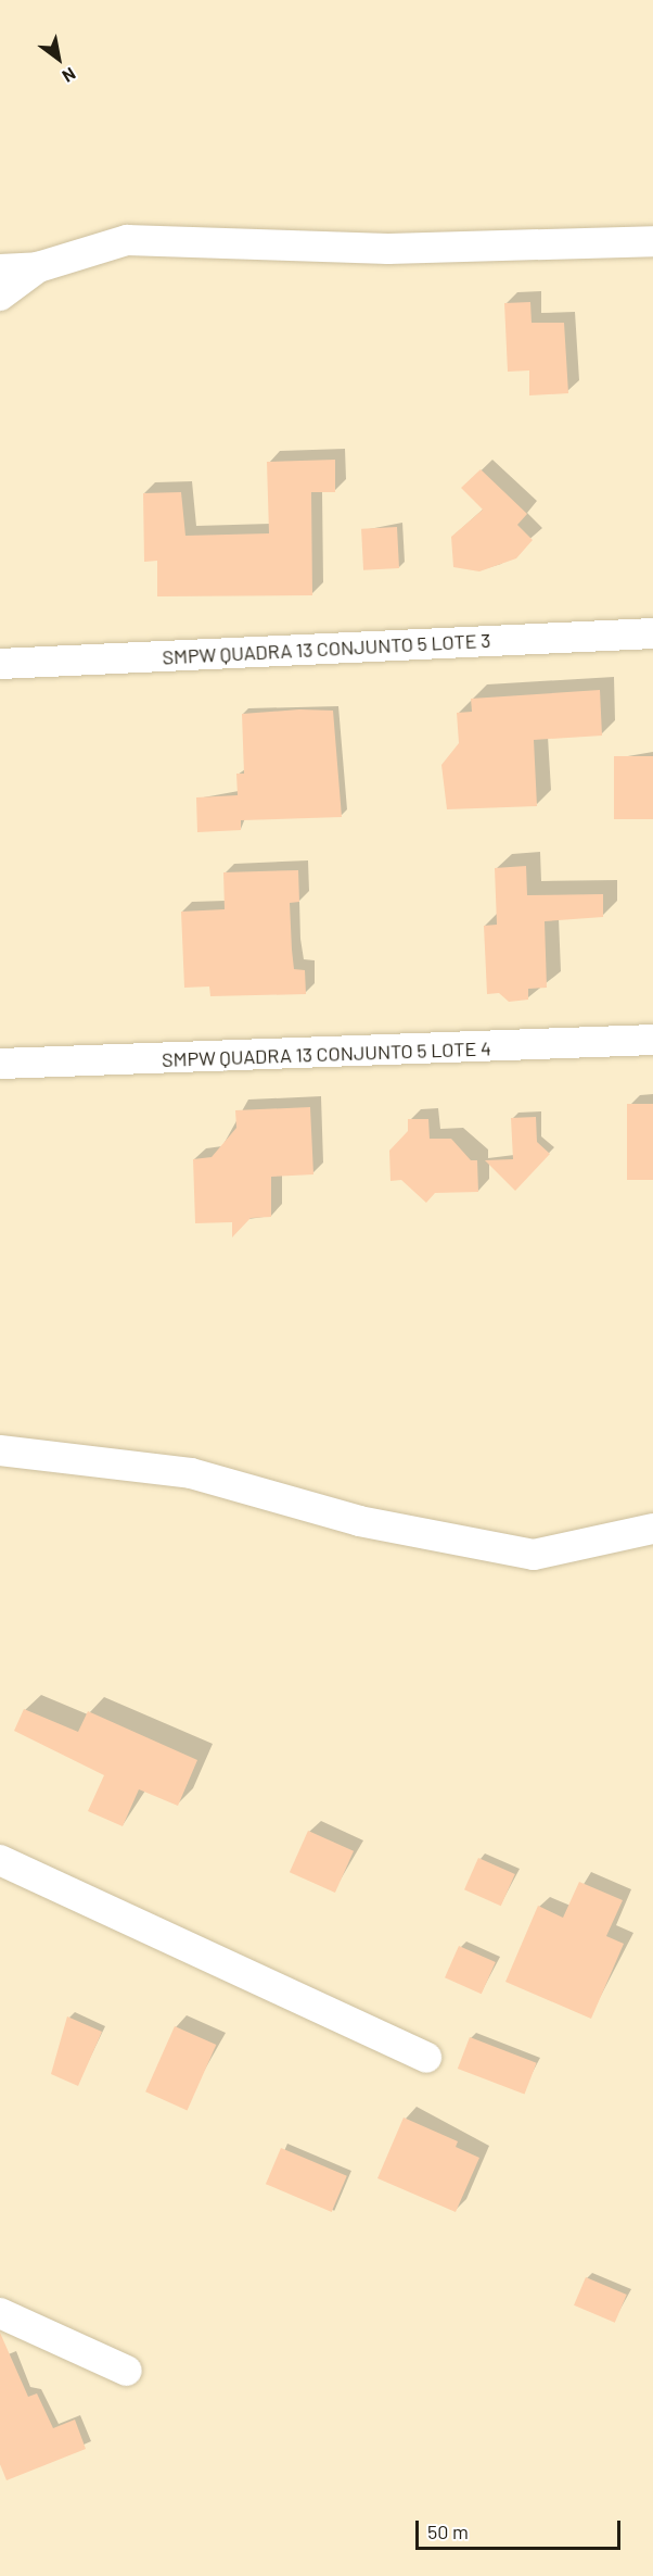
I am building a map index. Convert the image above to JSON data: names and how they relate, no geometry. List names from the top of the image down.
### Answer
{
  "streets": {
    "street": ["SMPW QUADRA 13 CONJUNTO 5 LOTE 3", "SMPW QUADRA 13 CONJUNTO 5 LOTE 4"]
  },
  "scale_bar": "50 m",
  "north": "bottom right"
}
